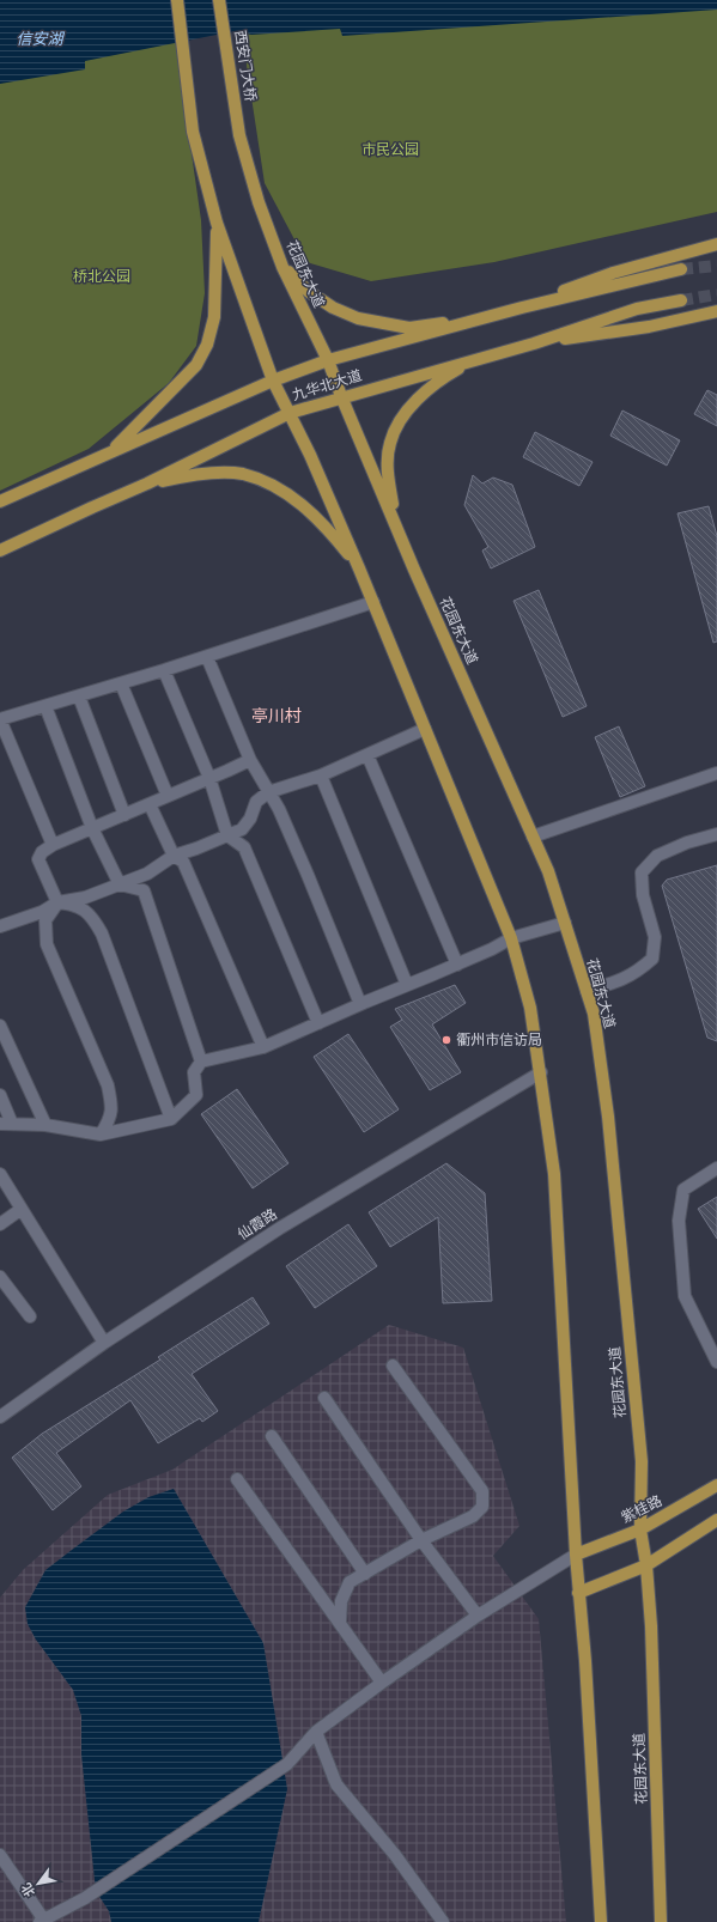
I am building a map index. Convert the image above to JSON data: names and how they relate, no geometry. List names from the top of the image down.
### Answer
{
  "streets": {
    "main road": [
      "西安门大桥",
      "花园东大道",
      "九华北大道",
      "紫桂路"
    ],
    "street": ["仙霞路"]
  },
  "crossings": [
    ["西安门大桥", "花园东大道"],
    ["花园东大道", "九华北大道"],
    ["花园东大道", "紫桂路"]
  ],
  "districts": ["亭川村"],
  "water": ["信安湖"],
  "parks": ["市民公园", "桥北公园"],
  "places": ["衢州市信访局"],
  "north": "bottom left"
}
